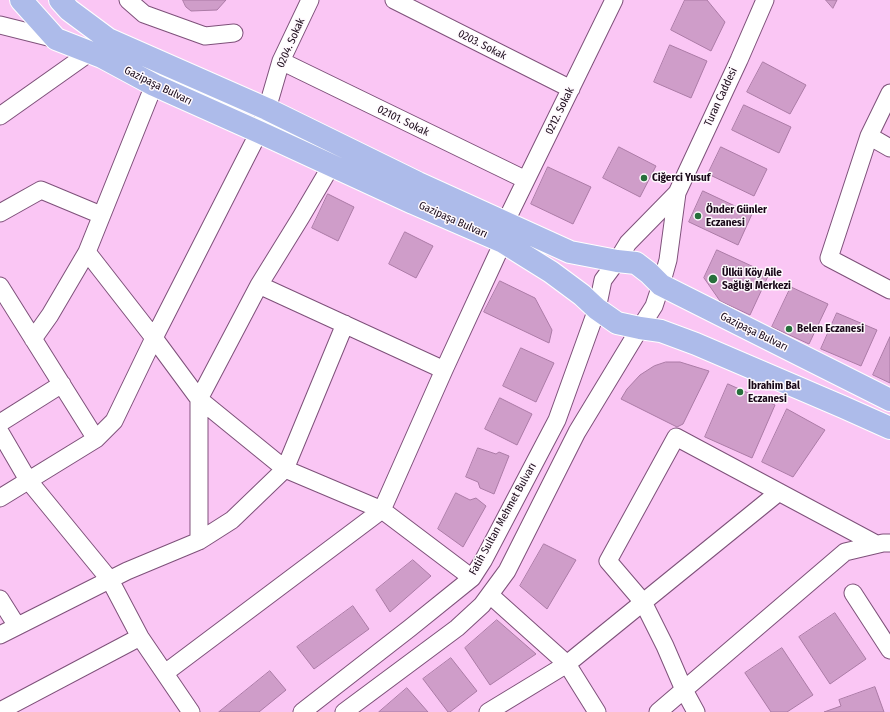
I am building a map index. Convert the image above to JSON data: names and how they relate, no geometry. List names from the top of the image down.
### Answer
{
  "streets": {
    "main road": ["Gazipaşa Bulvarı"],
    "street": [
      "0204. Sokak",
      "0203. Sokak",
      "Turan Caddesi",
      "0212. Sokak",
      "02101. Sokak",
      "Fatih Sultan Mehmet Bulvarı"
    ]
  },
  "crossings": [
    ["0204. Sokak", "Gazipaşa Bulvarı"],
    ["0204. Sokak", "02101. Sokak"],
    ["0203. Sokak", "0212. Sokak"],
    ["Gazipaşa Bulvarı", "0212. Sokak"],
    ["Gazipaşa Bulvarı", "Fatih Sultan Mehmet Bulvarı"],
    ["Turan Caddesi", "Fatih Sultan Mehmet Bulvarı"],
    ["0212. Sokak", "02101. Sokak"]
  ],
  "places": [
    "Ciğerci Yusuf",
    "Önder Günler Eczanesi",
    "Ülkü Köy Aile Sağlığı Merkezi",
    "Belen Eczanesi",
    "İbrahim Bal Eczanesi"
  ]
}
